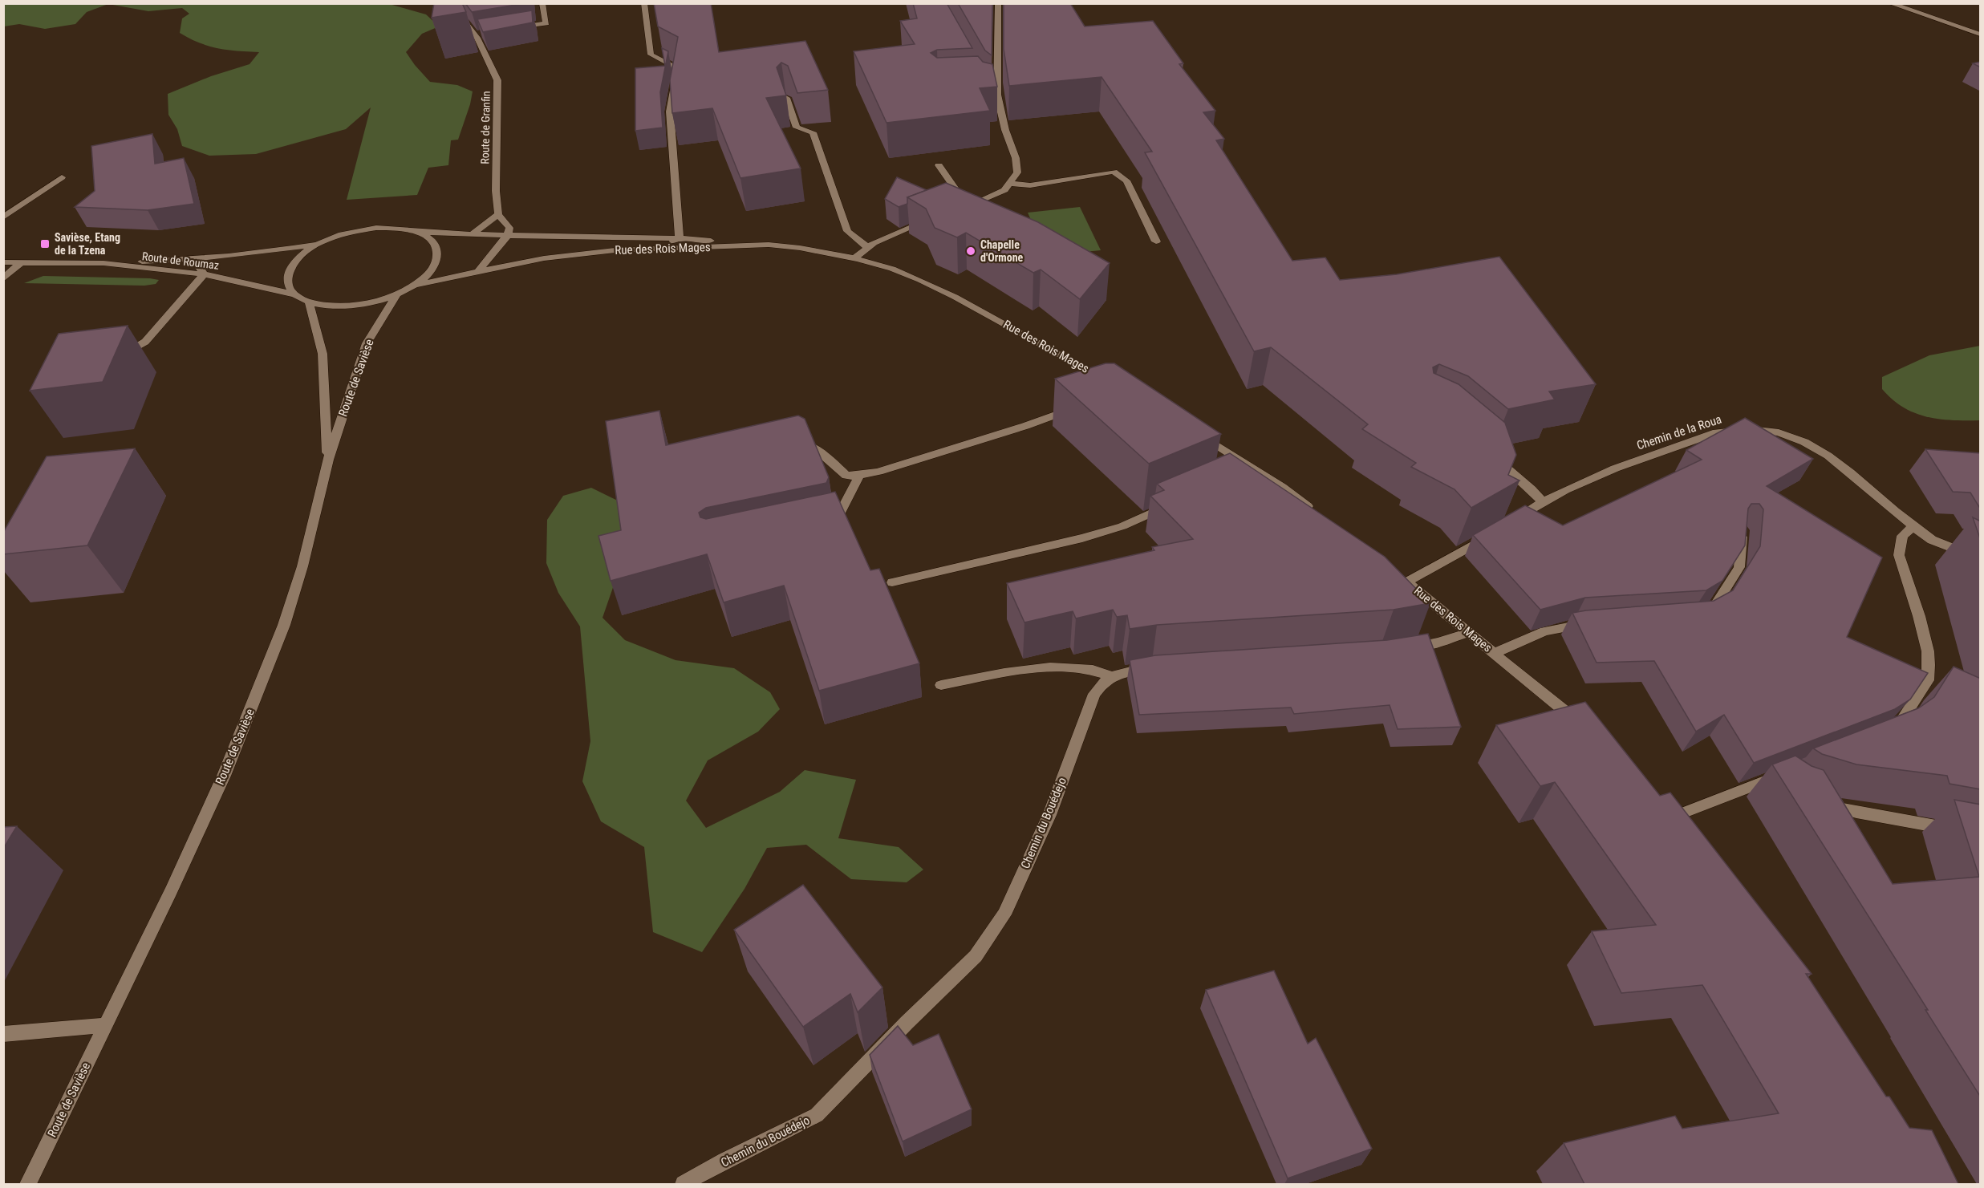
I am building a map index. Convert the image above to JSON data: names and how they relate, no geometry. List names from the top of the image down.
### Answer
{
  "streets": {
    "street": [
      "Route de Granfin",
      "Rue des Rois Mages",
      "Route de Roumaz",
      "Route de Savièse",
      "Chemin de la Roua",
      "Chemin du Bouédejo"
    ]
  },
  "crossings": [
    ["Rue des Rois Mages", "Route de Roumaz"],
    ["Route de Roumaz", "Route de Savièse"]
  ],
  "places": {
    "transit": ["Savièse, Etang de la Tzena"],
    "other": ["Chapelle d'Ormone"]
  }
}
